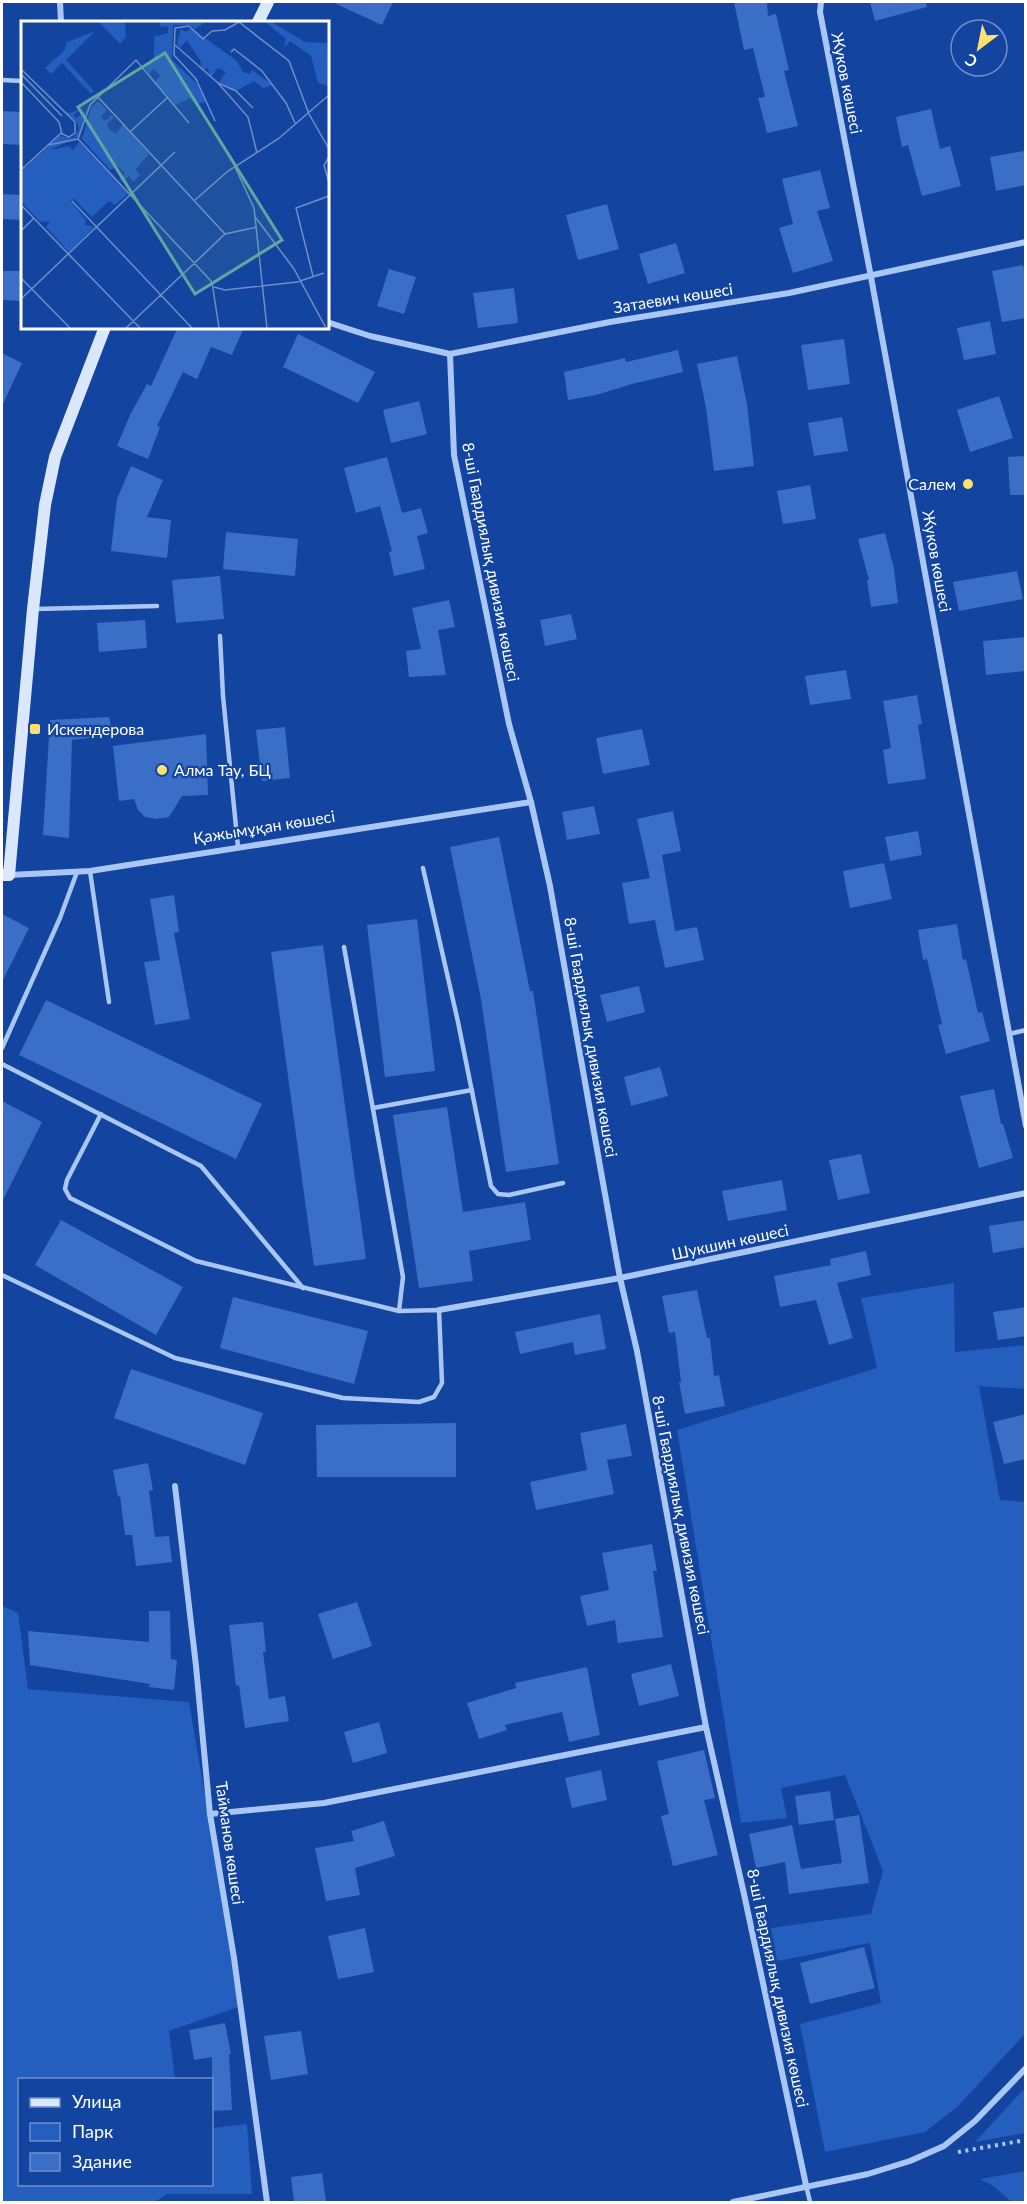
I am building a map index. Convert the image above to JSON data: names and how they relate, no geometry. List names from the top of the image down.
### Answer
{
  "streets": {
    "street": [
      "Жуков көшесі",
      "Затаевич көшесі",
      "8-ші Гвардиялық дивизия көшесі",
      "Қажымұқан көшесі",
      "Шукшин көшесі",
      "Тайманов көшесі"
    ]
  },
  "crossings": [
    ["Жуков көшесі", "Затаевич көшесі"],
    ["Затаевич көшесі", "8-ші Гвардиялық дивизия көшесі"],
    ["8-ші Гвардиялық дивизия көшесі", "Қажымұқан көшесі"],
    ["8-ші Гвардиялық дивизия көшесі", "Шукшин көшесі"]
  ],
  "places": {
    "other": ["Салем", "Алма Тау, БЦ"],
    "transit": ["Искендерова"]
  },
  "legend": ["Улица", "Парк", "Здание"],
  "north": "bottom left"
}
